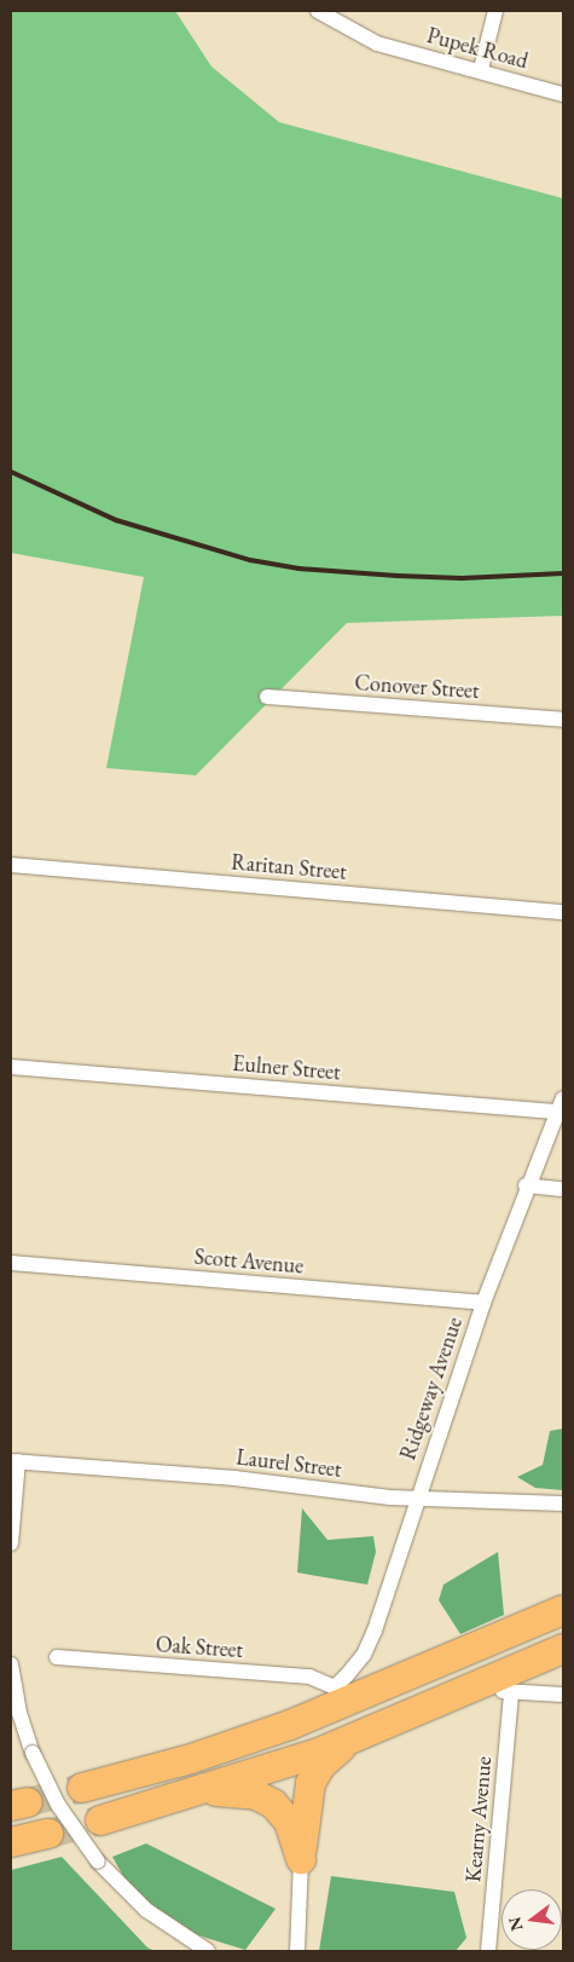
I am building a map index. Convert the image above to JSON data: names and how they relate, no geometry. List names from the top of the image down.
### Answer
{
  "streets": {
    "street": [
      "Pupek Road",
      "Conover Street",
      "Raritan Street",
      "Eulner Street",
      "Scott Avenue",
      "Ridgeway Avenue",
      "Laurel Street",
      "Oak Street",
      "Kearny Avenue"
    ]
  },
  "crossings": [
    ["Eulner Street", "Ridgeway Avenue"],
    ["Scott Avenue", "Ridgeway Avenue"],
    ["Ridgeway Avenue", "Laurel Street"],
    ["Ridgeway Avenue", "Oak Street"]
  ],
  "north": "left"
}
